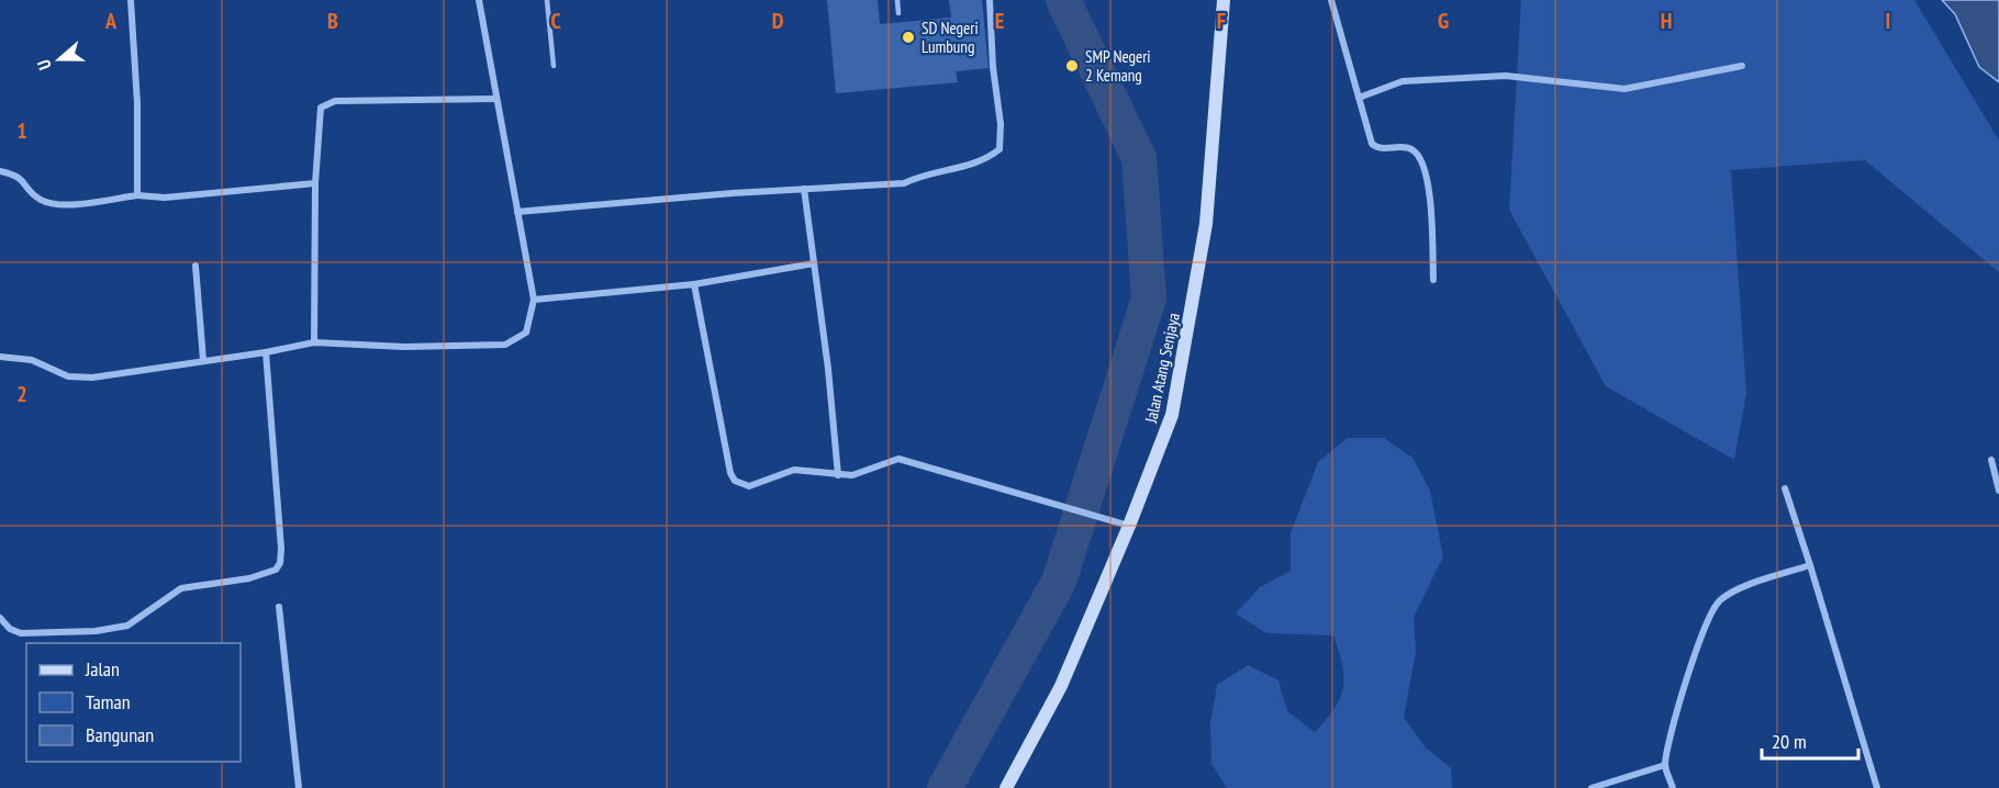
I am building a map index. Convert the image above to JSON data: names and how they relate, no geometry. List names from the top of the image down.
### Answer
{
  "streets": {
    "main road": ["Jalan Atang Senjaya"]
  },
  "places": ["SD Negeri Lumbung", "SMP Negeri 2 Kemang"],
  "legend": ["Jalan", "Taman", "Bangunan"],
  "scale_bar": "20 m",
  "north": "left",
  "grid": {
    "columns": [
      "A",
      "B",
      "C",
      "D",
      "E",
      "F",
      "G",
      "H",
      "I"
    ],
    "rows": ["1", "2"]
  }
}
